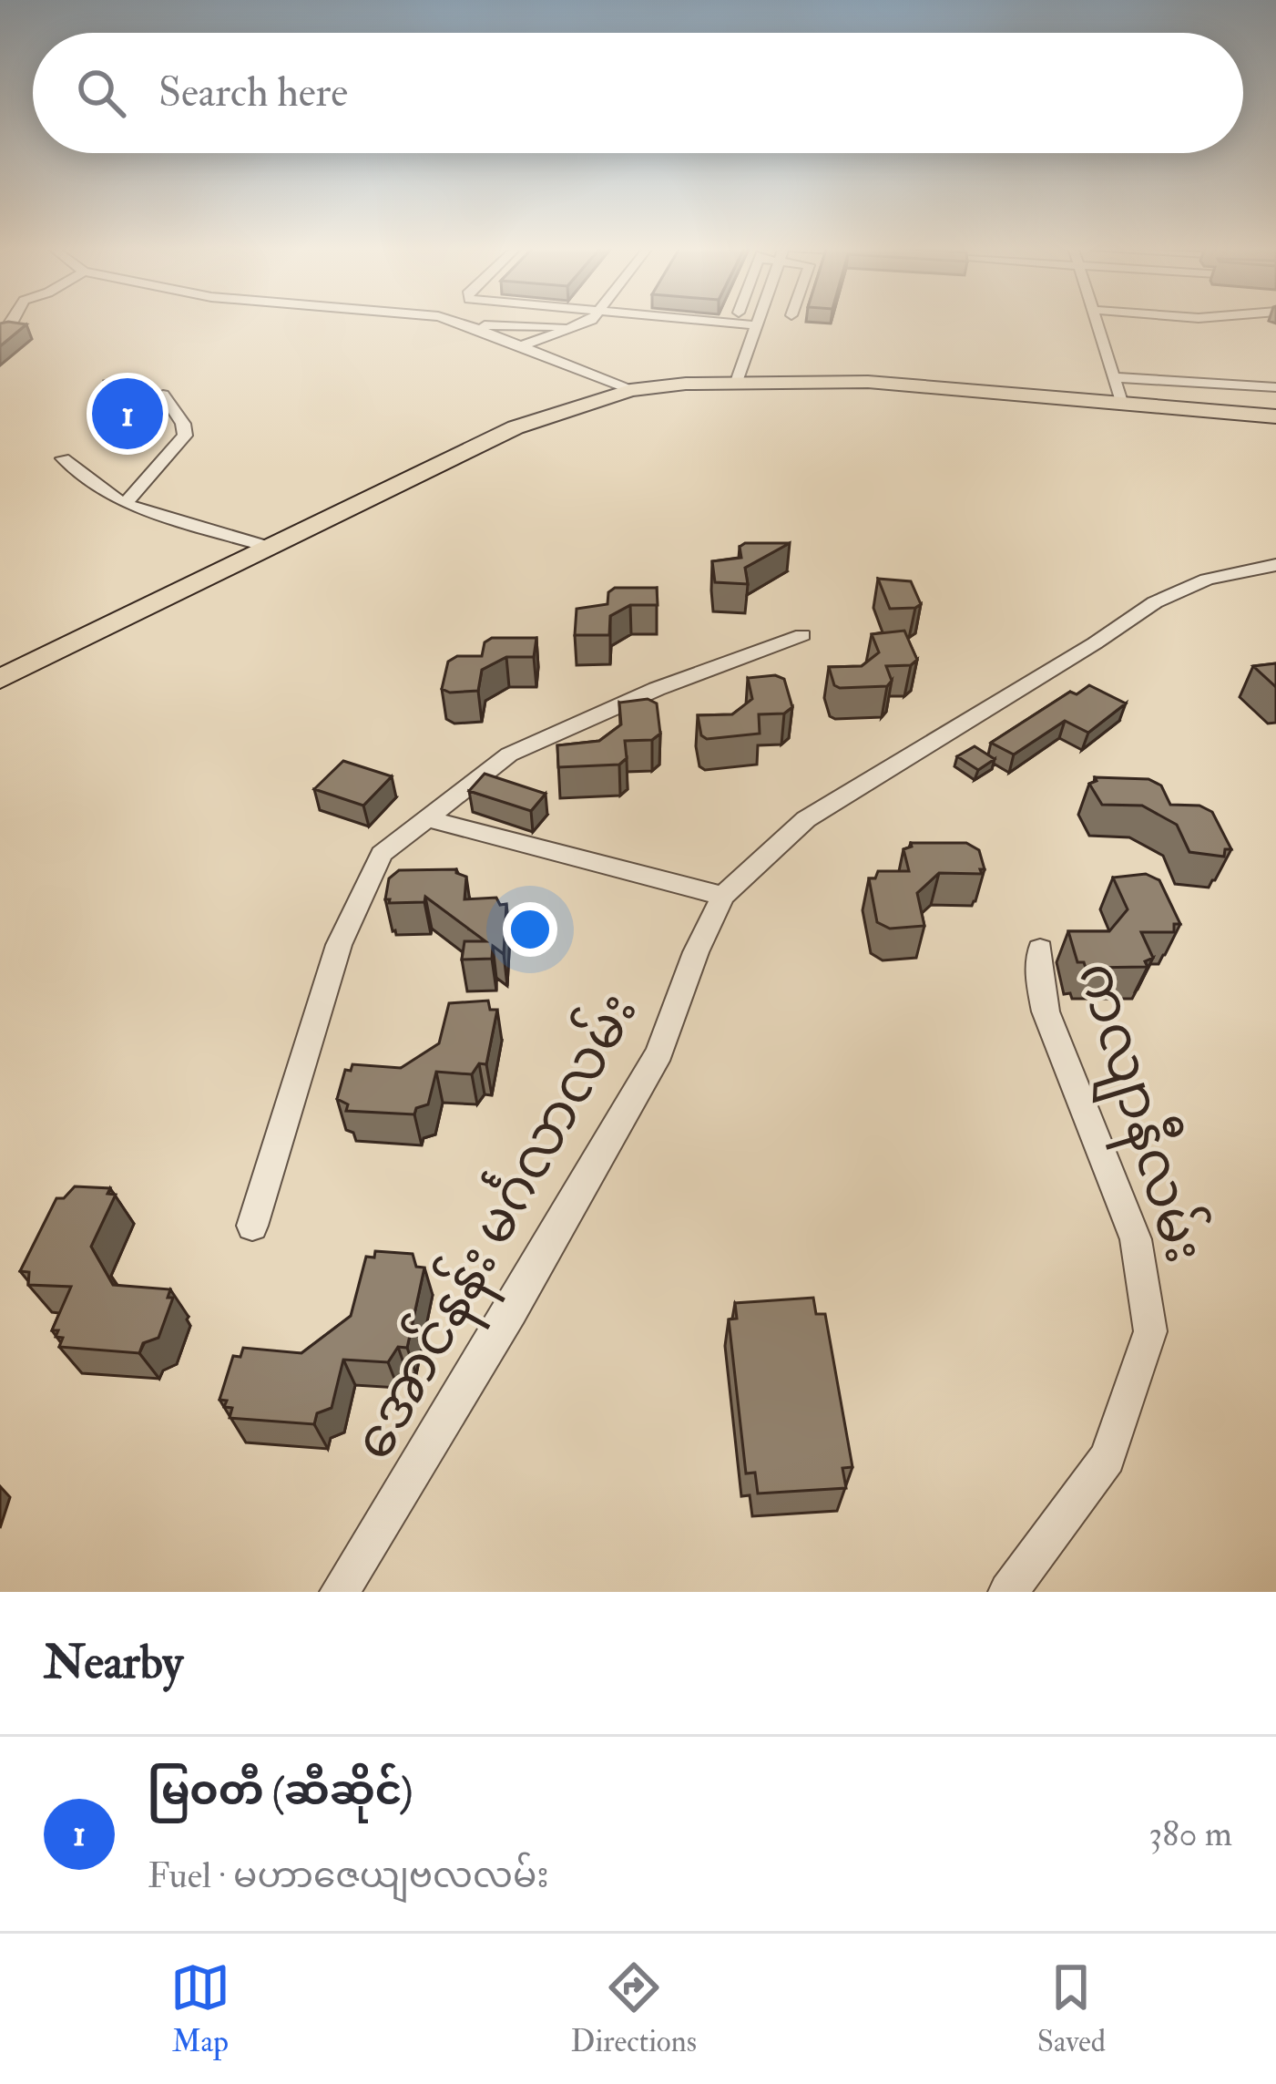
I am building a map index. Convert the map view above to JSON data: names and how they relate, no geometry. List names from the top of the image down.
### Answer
{
  "streets": {
    "street": ["ကလျာနီလမ်း", "အောင်နန်း မင်္ဂလာလမ်း"]
  },
  "page": {
    "search": "Search here",
    "pins": "1",
    "heading": "Nearby",
    "list": [
      {
        "mark": "1",
        "name": "မြဝတီ (ဆီဆိုင်)",
        "note": "Fuel · မဟာဇေယျဗလလမ်း",
        "value": "380 m"
      }
    ],
    "nav": ["Map", "Directions", "Saved"]
  }
}
